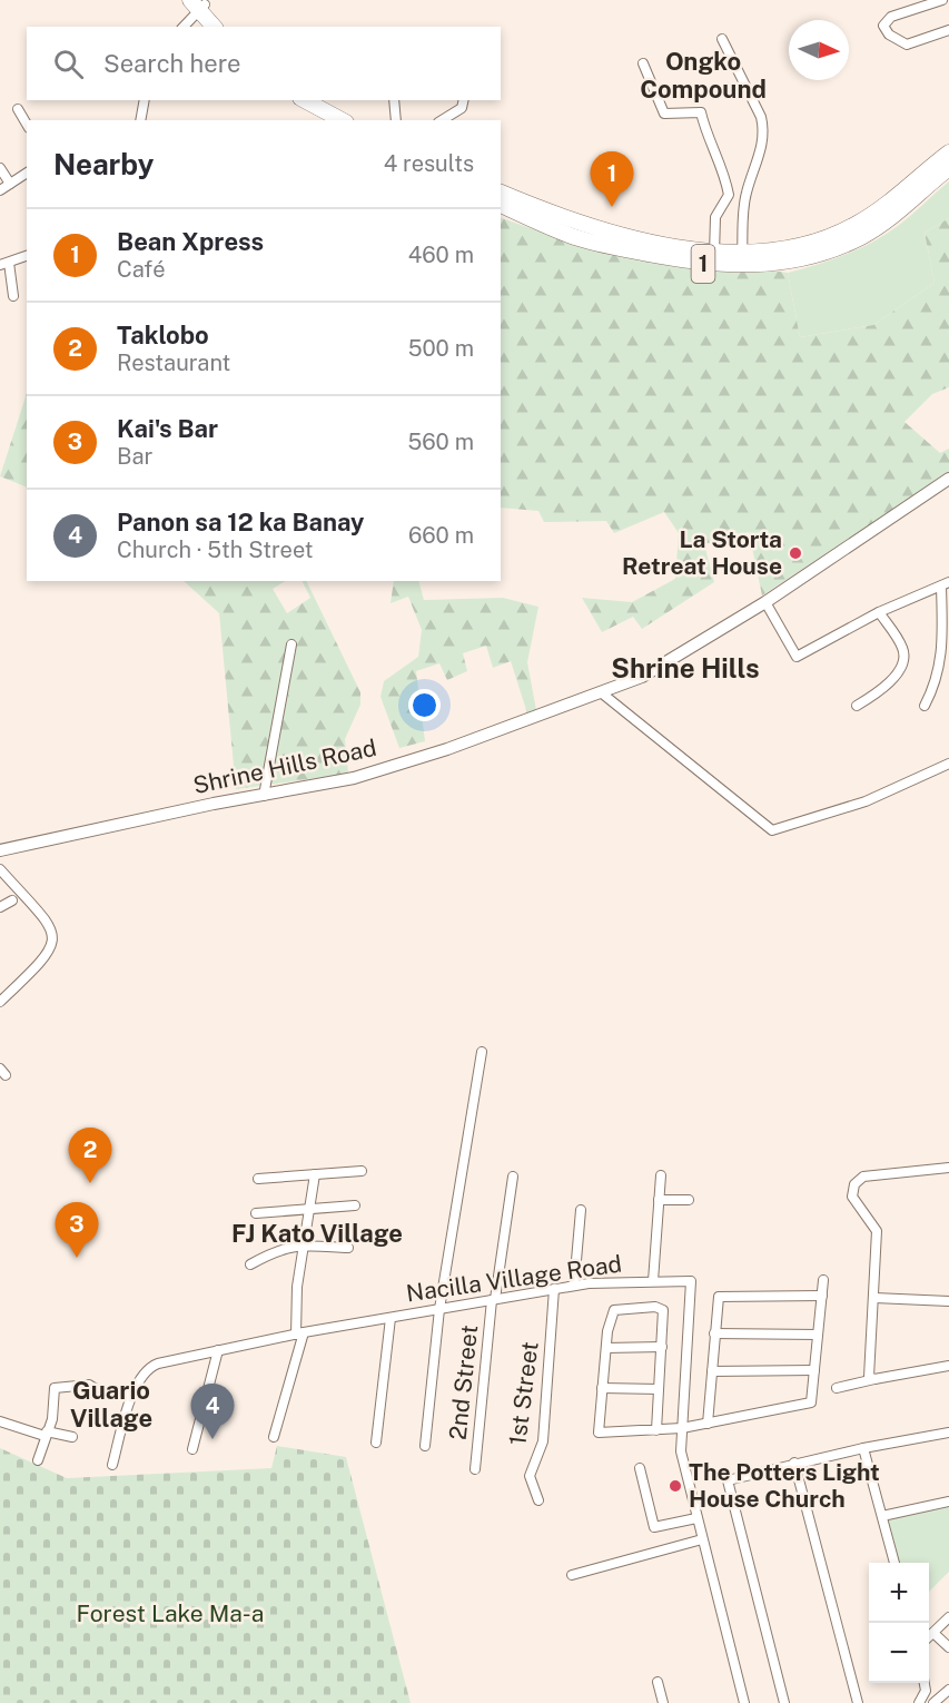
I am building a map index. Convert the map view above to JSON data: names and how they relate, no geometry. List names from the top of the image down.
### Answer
{
  "streets": {
    "highway": ["1"],
    "street": [
      "Shrine Hills Road",
      "Nacilla Village Road",
      "2nd Street",
      "1st Street"
    ]
  },
  "crossings": [
    ["Nacilla Village Road", "2nd Street"],
    ["Nacilla Village Road", "1st Street"]
  ],
  "districts": [
    "Ongko Compound",
    "Shrine Hills",
    "FJ Kato Village",
    "Guario Village"
  ],
  "parks": ["Forest Lake Ma-a"],
  "places": ["La Storta Retreat House", "The Potters Light House Church"],
  "north": "right",
  "page": {
    "search": "Search here",
    "heading": ["Nearby", "4 results"],
    "pins": [
      "1",
      "2",
      "3",
      "4"
    ],
    "list": [
      {
        "mark": "1",
        "name": "Bean Xpress",
        "note": "Café",
        "value": "460 m"
      },
      {
        "mark": "2",
        "name": "Taklobo",
        "note": "Restaurant",
        "value": "500 m"
      },
      {
        "mark": "3",
        "name": "Kai's Bar",
        "note": "Bar",
        "value": "560 m"
      },
      {
        "mark": "4",
        "name": "Panon sa 12 ka Banay",
        "note": "Church · 5th Street",
        "value": "660 m"
      }
    ],
    "map_buttons": ["+", "−"]
  }
}
